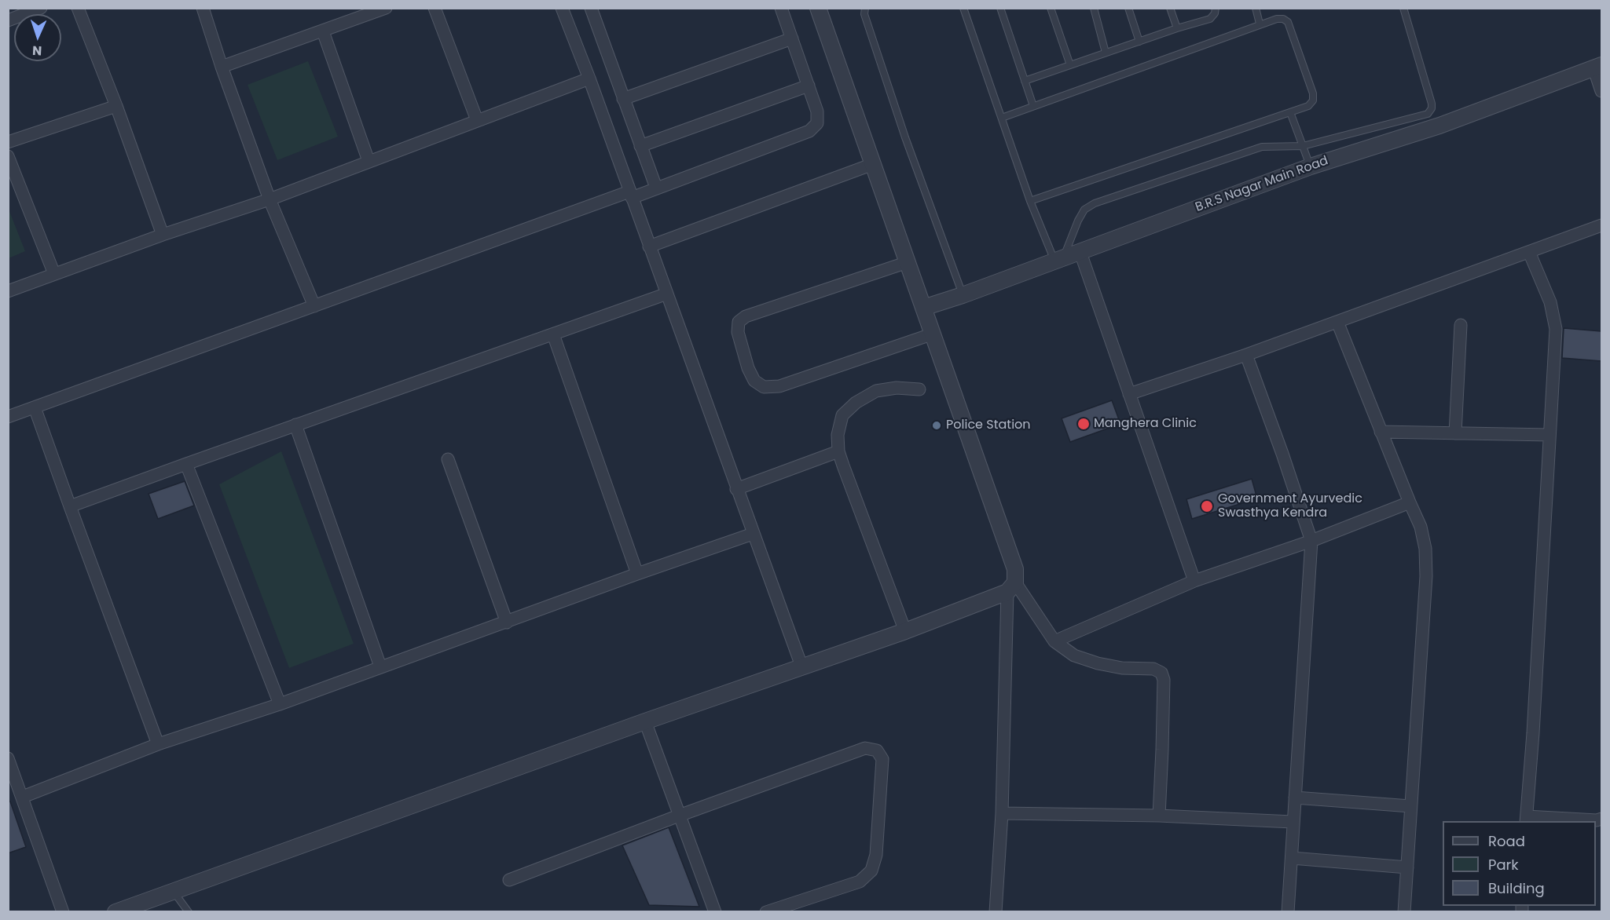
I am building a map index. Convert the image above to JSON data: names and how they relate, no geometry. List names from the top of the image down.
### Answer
{
  "streets": {
    "street": ["B.R.S Nagar Main Road"]
  },
  "places": ["Manghera Clinic", "Police Station", "Government Ayurvedic Swasthya Kendra"],
  "legend": ["Road", "Park", "Building"],
  "north": "bottom"
}
